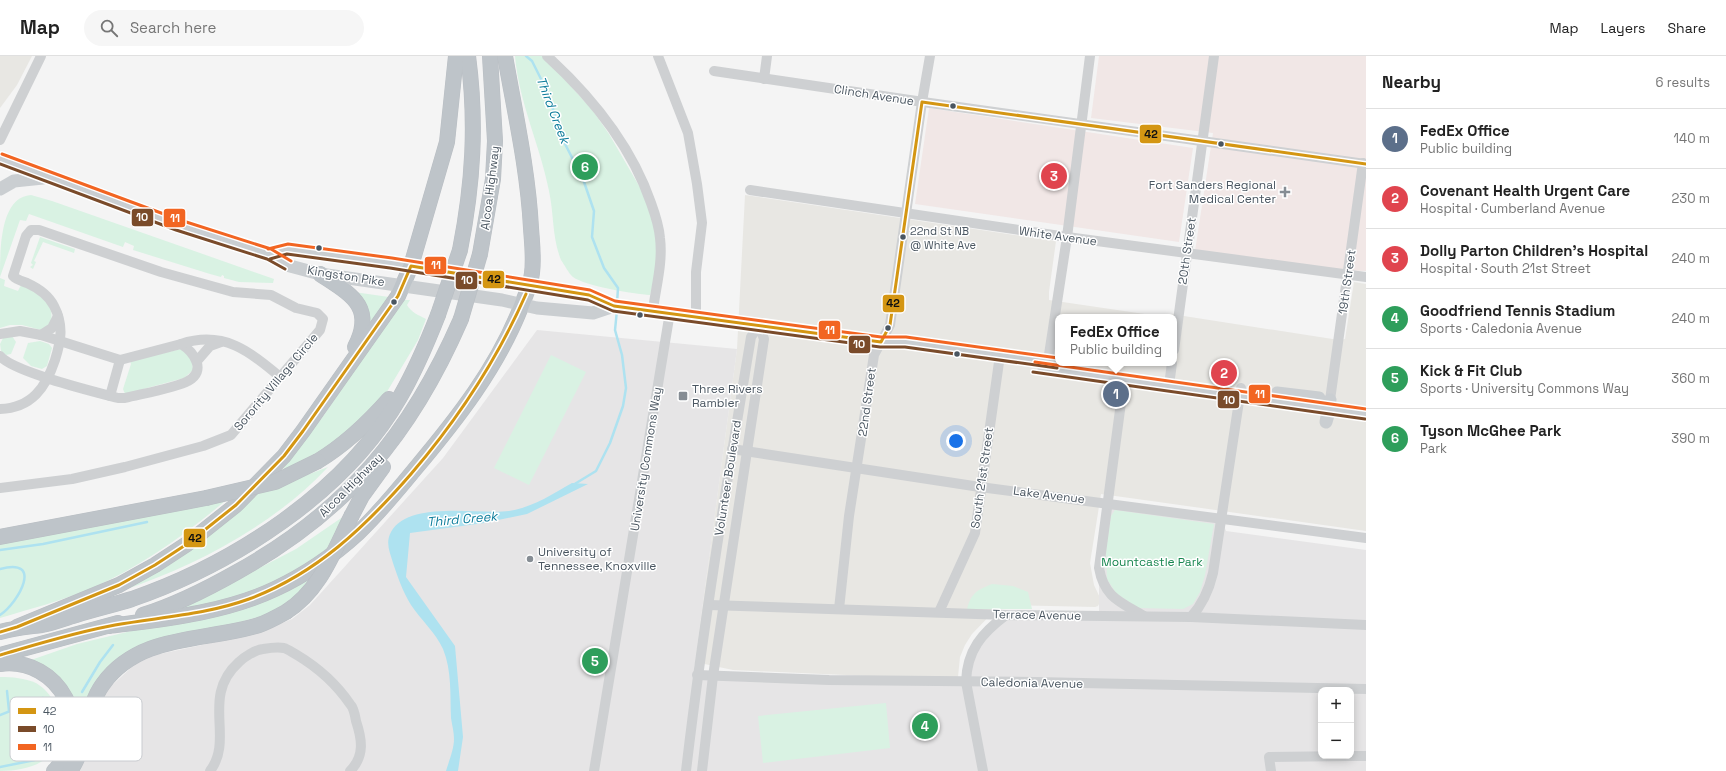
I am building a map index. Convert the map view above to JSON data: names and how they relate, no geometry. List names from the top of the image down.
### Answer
{
  "streets": {
    "highway": ["Alcoa Highway"],
    "main road": ["Kingston Pike"],
    "street": [
      "Clinch Avenue",
      "White Avenue",
      "20th Street",
      "19th Street",
      "Sorority Village Circle",
      "22nd Street",
      "University Commons Way",
      "Volunteer Boulevard",
      "South 21st Street",
      "Lake Avenue",
      "Terrace Avenue",
      "Caledonia Avenue"
    ]
  },
  "crossings": [
    ["Clinch Avenue", "20th Street"],
    ["Clinch Avenue", "19th Street"],
    ["Clinch Avenue", "22nd Street"],
    ["White Avenue", "20th Street"],
    ["White Avenue", "19th Street"],
    ["White Avenue", "22nd Street"],
    ["Kingston Pike", "22nd Street"],
    ["Kingston Pike", "University Commons Way"],
    ["Kingston Pike", "Volunteer Boulevard"],
    ["22nd Street", "Lake Avenue"],
    ["22nd Street", "Terrace Avenue"],
    ["Volunteer Boulevard", "Lake Avenue"],
    ["Volunteer Boulevard", "Terrace Avenue"],
    ["Volunteer Boulevard", "Caledonia Avenue"],
    ["South 21st Street", "Lake Avenue"],
    ["South 21st Street", "Terrace Avenue"]
  ],
  "water": ["Third Creek"],
  "parks": ["Mountcastle Park"],
  "places": {
    "health": ["Fort Sanders Regional Medical Center"],
    "other": ["22nd St NB @ White Ave", "University of Tennessee, Knoxville"],
    "transit": ["Three Rivers Rambler"]
  },
  "lines": ["transit line 42", "transit line 11", "transit line 10"],
  "legend": ["42", "10", "11"],
  "page": {
    "header": "Map",
    "search": "Search here",
    "nav": ["Map", "Layers", "Share"],
    "heading": ["Nearby", "6 results"],
    "list": [
      {
        "mark": "1",
        "name": "FedEx Office",
        "note": "Public building",
        "value": "140 m"
      },
      {
        "mark": "2",
        "name": "Covenant Health Urgent Care",
        "note": "Hospital · Cumberland Avenue",
        "value": "230 m"
      },
      {
        "mark": "3",
        "name": "Dolly Parton Children’s Hospital",
        "note": "Hospital · South 21st Street",
        "value": "240 m"
      },
      {
        "mark": "4",
        "name": "Goodfriend Tennis Stadium",
        "note": "Sports · Caledonia Avenue",
        "value": "240 m"
      },
      {
        "mark": "5",
        "name": "Kick & Fit Club",
        "note": "Sports · University Commons Way",
        "value": "360 m"
      },
      {
        "mark": "6",
        "name": "Tyson McGhee Park",
        "note": "Park",
        "value": "390 m"
      }
    ],
    "pins": [
      "6",
      "3",
      "2",
      "1",
      "5",
      "4"
    ],
    "popup": ["FedEx Office", "Public building"],
    "map_buttons": ["+", "−"]
  }
}
